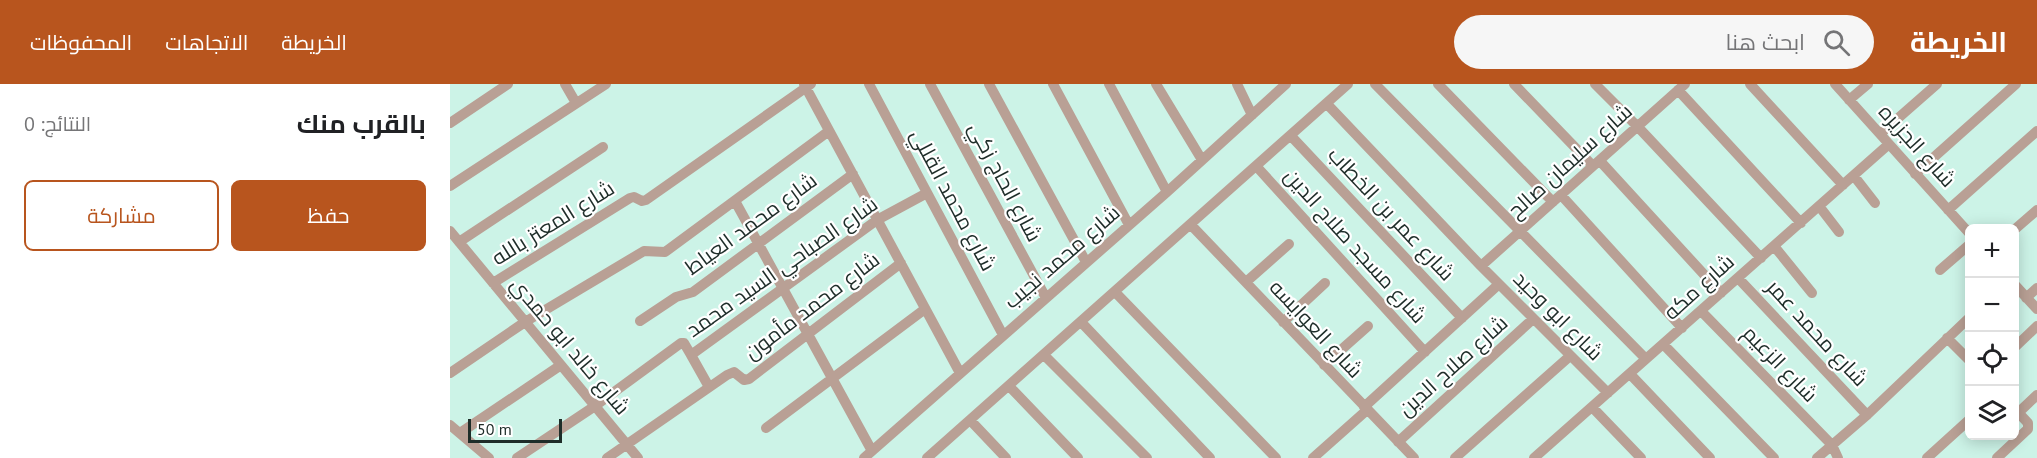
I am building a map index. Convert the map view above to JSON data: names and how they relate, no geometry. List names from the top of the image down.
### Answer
{
  "streets": {
    "street": [
      "شارع الجزيره",
      "شارع سليمان صالح",
      "شارع الحاج زكي",
      "شارع محمد القللي",
      "شارع عمر بن الخطاب",
      "شارع المعتز بالله",
      "شارع محمد العياط",
      "شارع مسجد صلاح الدين",
      "شارع محمد نجيب",
      "شارع الصباحي السيد محمد",
      "شارع مكه",
      "شارع محمد مأمون",
      "شارع ابو وحيد",
      "شارع العوايسه",
      "شارع محمد عمر",
      "شارع خالد ابو حمدي",
      "شارع الزعيم",
      "شارع صلاح الدين"
    ]
  },
  "crossings": [
    ["شارع الجزيره", "شارع مكه"],
    ["شارع سليمان صالح", "شارع ابو وحيد"],
    ["شارع الحاج زكي", "شارع محمد نجيب"],
    ["شارع محمد القللي", "شارع محمد نجيب"],
    ["شارع محمد القللي", "شارع الصباحي السيد محمد"],
    ["شارع المعتز بالله", "شارع خالد ابو حمدي"],
    ["شارع الصباحي السيد محمد", "شارع خالد ابو حمدي"],
    ["شارع مكه", "شارع ابو وحيد"],
    ["شارع مكه", "شارع محمد عمر"],
    ["شارع مكه", "شارع الزعيم"],
    ["شارع محمد مأمون", "شارع خالد ابو حمدي"],
    ["شارع ابو وحيد", "شارع صلاح الدين"],
    ["شارع العوايسه", "شارع صلاح الدين"]
  ],
  "scale_bar": "50 m",
  "page": {
    "header": "الخريطة",
    "search": "ابحث هنا",
    "nav": ["الخريطة", "الاتجاهات", "المحفوظات"],
    "heading": ["بالقرب منك", "النتائج: 0"],
    "buttons": ["حفظ", "مشاركة"],
    "map_buttons": ["+", "−"],
    "scale": "50 m"
  }
}
